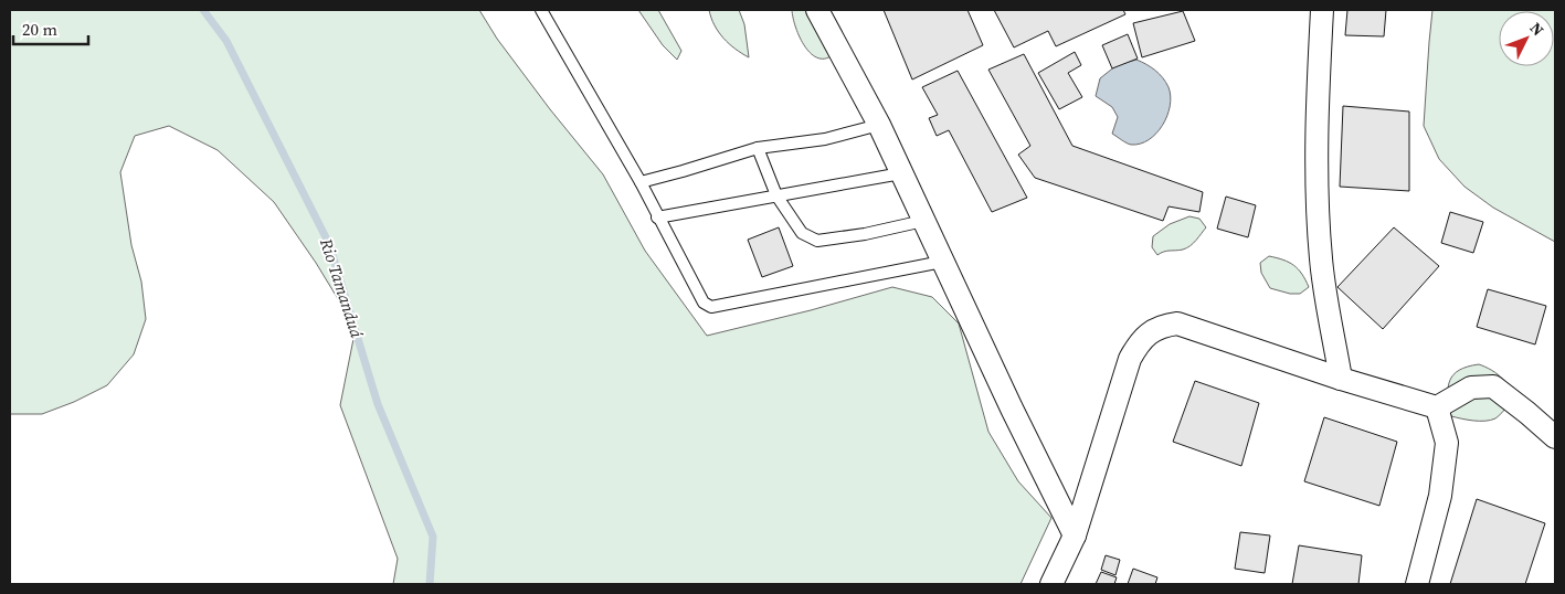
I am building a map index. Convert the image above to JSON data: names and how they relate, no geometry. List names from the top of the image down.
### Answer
{
  "water": ["Rio Tamanduá"],
  "scale_bar": "20 m",
  "north": "top right"
}
